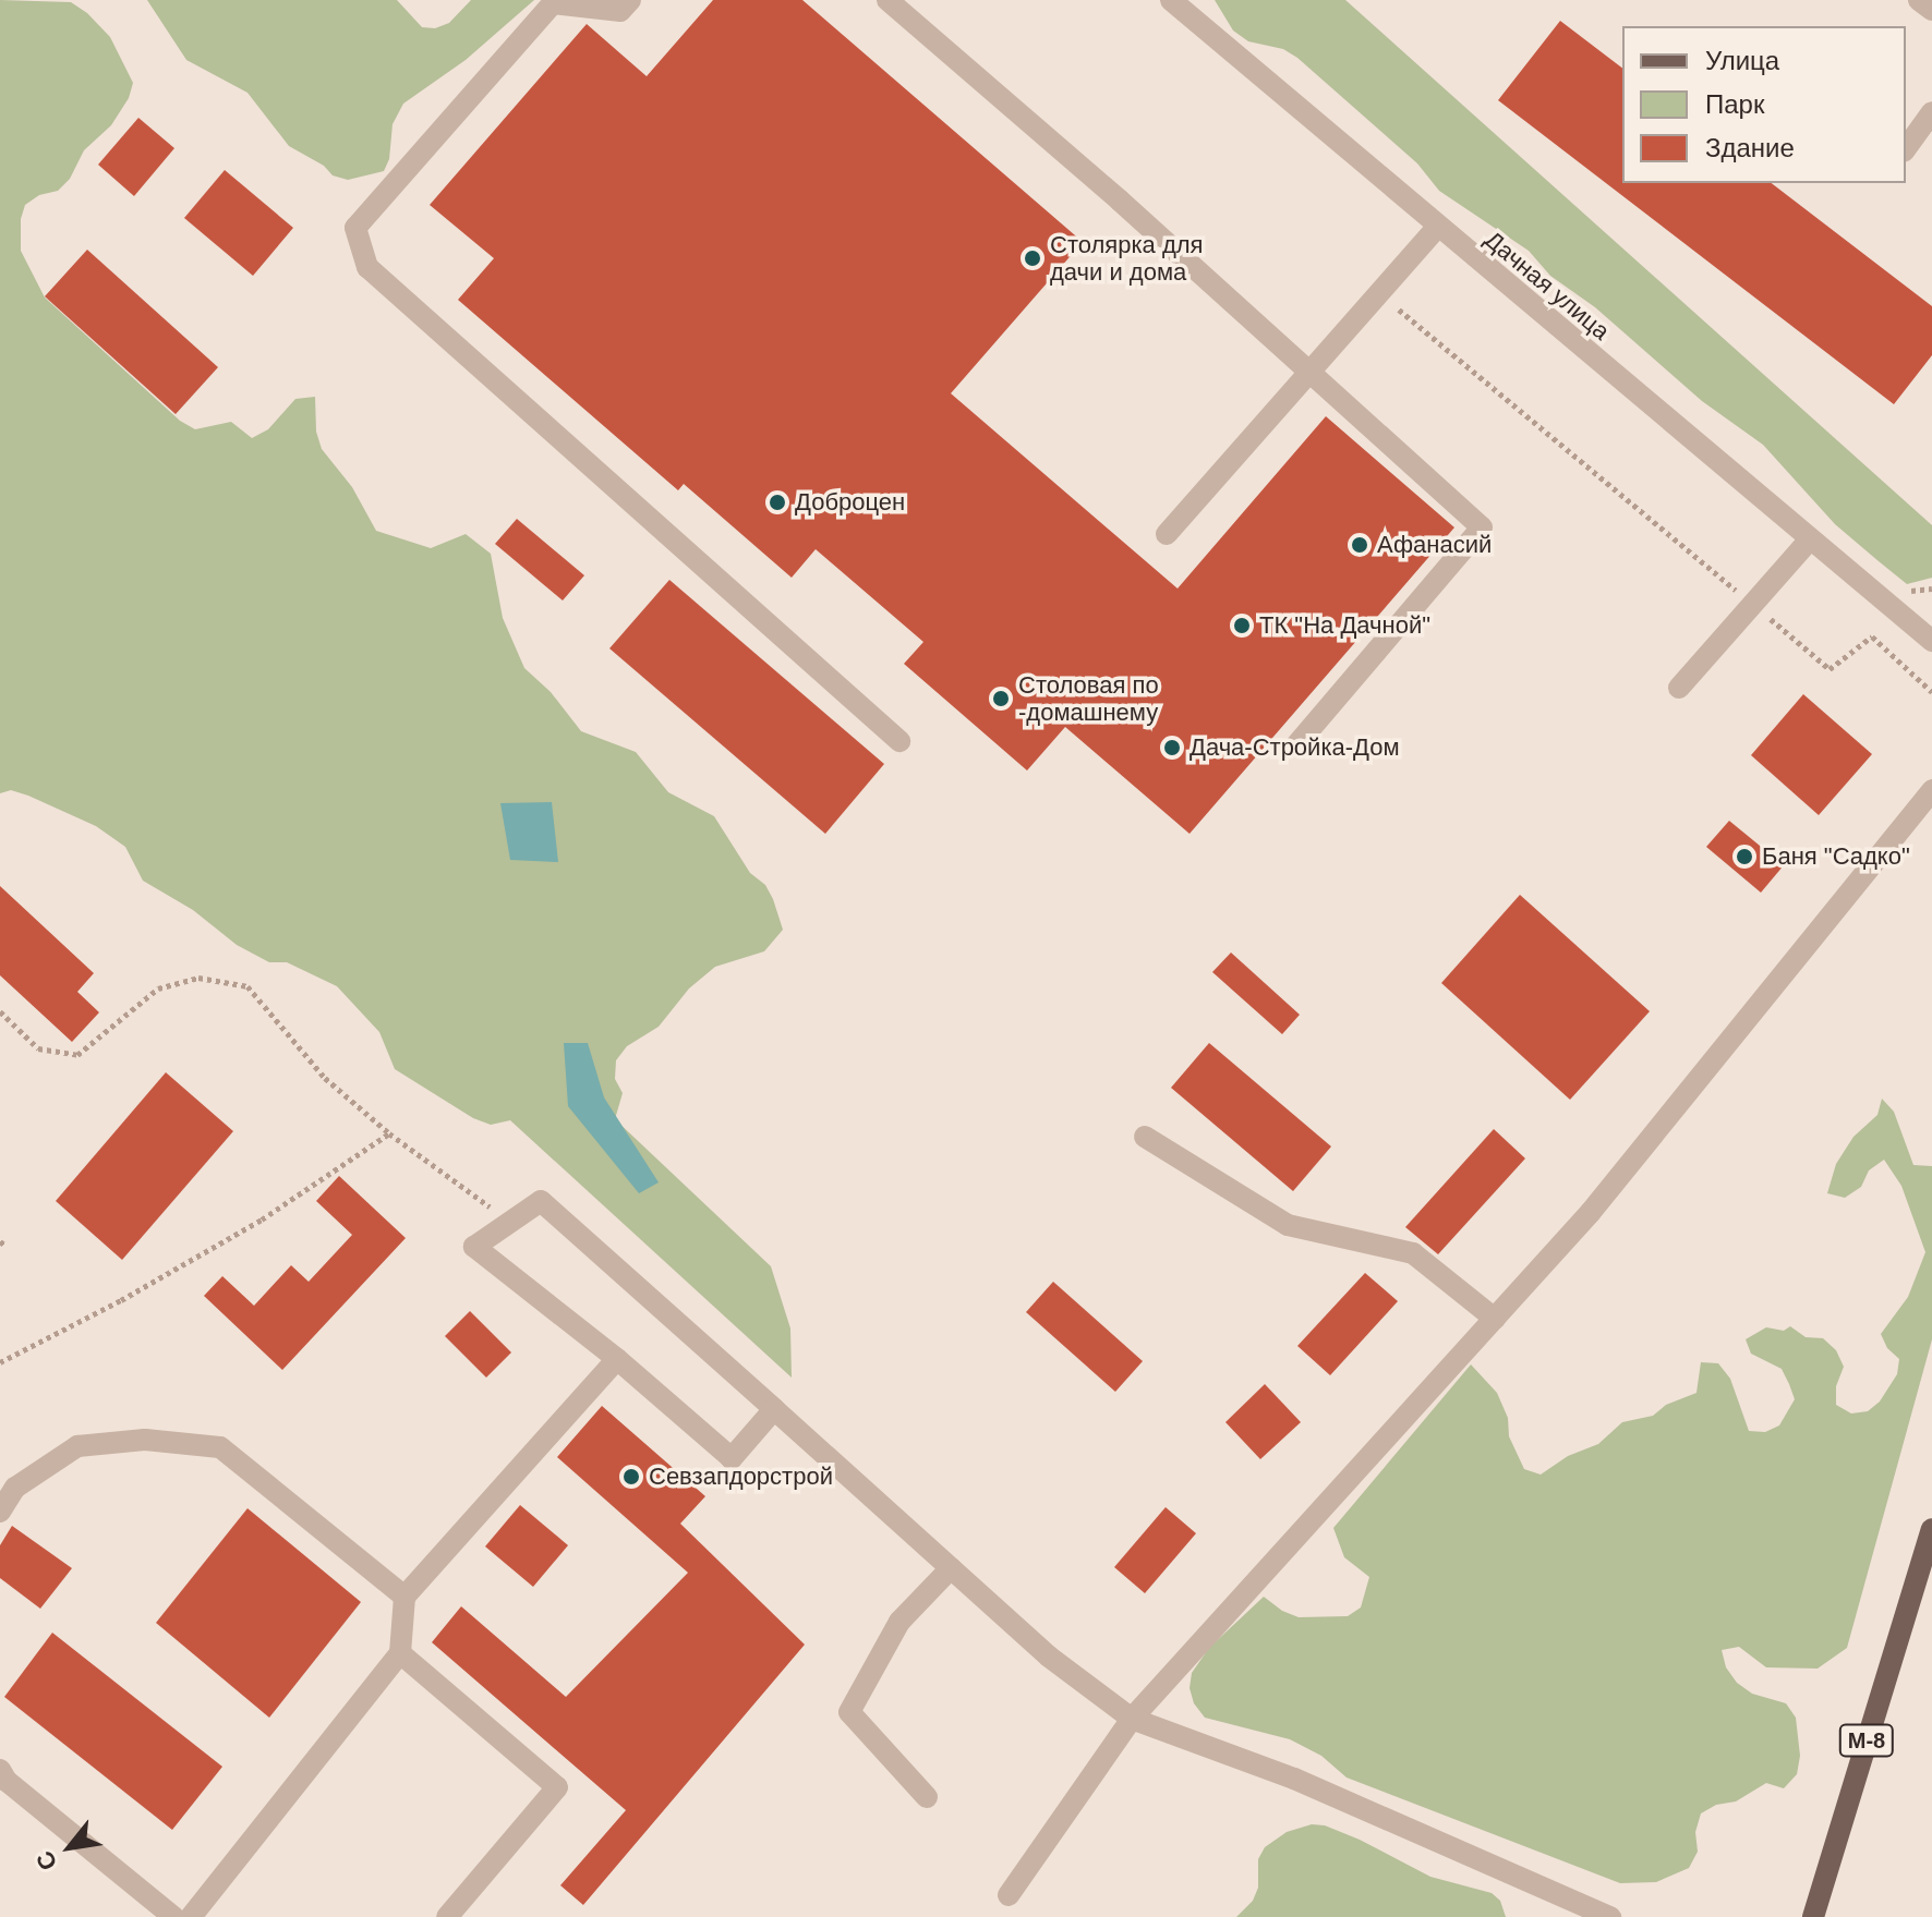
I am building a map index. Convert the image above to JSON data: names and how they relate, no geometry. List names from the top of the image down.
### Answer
{
  "streets": {
    "main road": ["М-8"],
    "street": ["Дачная улица"]
  },
  "places": [
    "Столярка для дачи и дома",
    "Доброцен",
    "Афанасий",
    "ТК \"На Дачной\"",
    "Столовая по -домашнему",
    "Дача-Стройка-Дом",
    "Баня \"Садко\"",
    "Севзапдорстрой"
  ],
  "legend": ["Улица", "Парк", "Здание"],
  "north": "bottom left"
}
